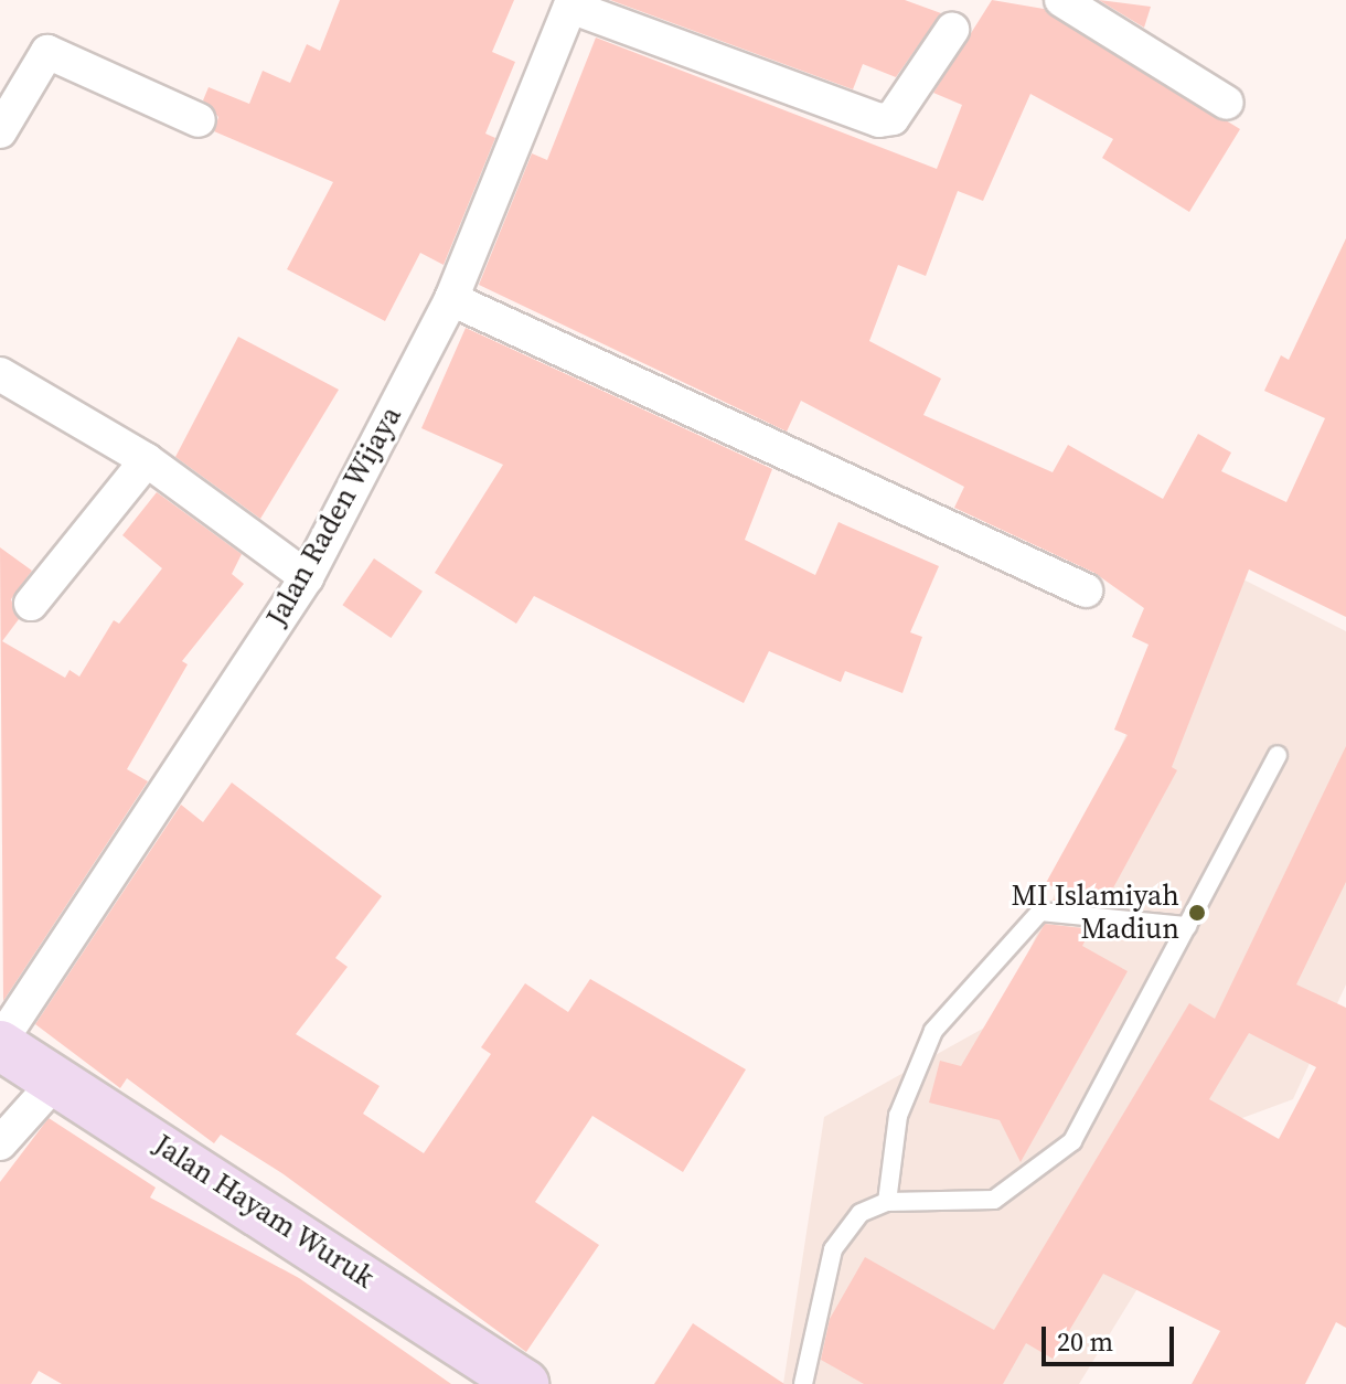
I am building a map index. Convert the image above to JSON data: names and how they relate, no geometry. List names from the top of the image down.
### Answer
{
  "streets": {
    "main road": ["Jalan Hayam Wuruk"],
    "street": ["Jalan Raden Wijaya"]
  },
  "crossings": [
    ["Jalan Raden Wijaya", "Jalan Hayam Wuruk"]
  ],
  "places": ["MI Islamiyah Madiun"],
  "scale_bar": "20 m"
}
